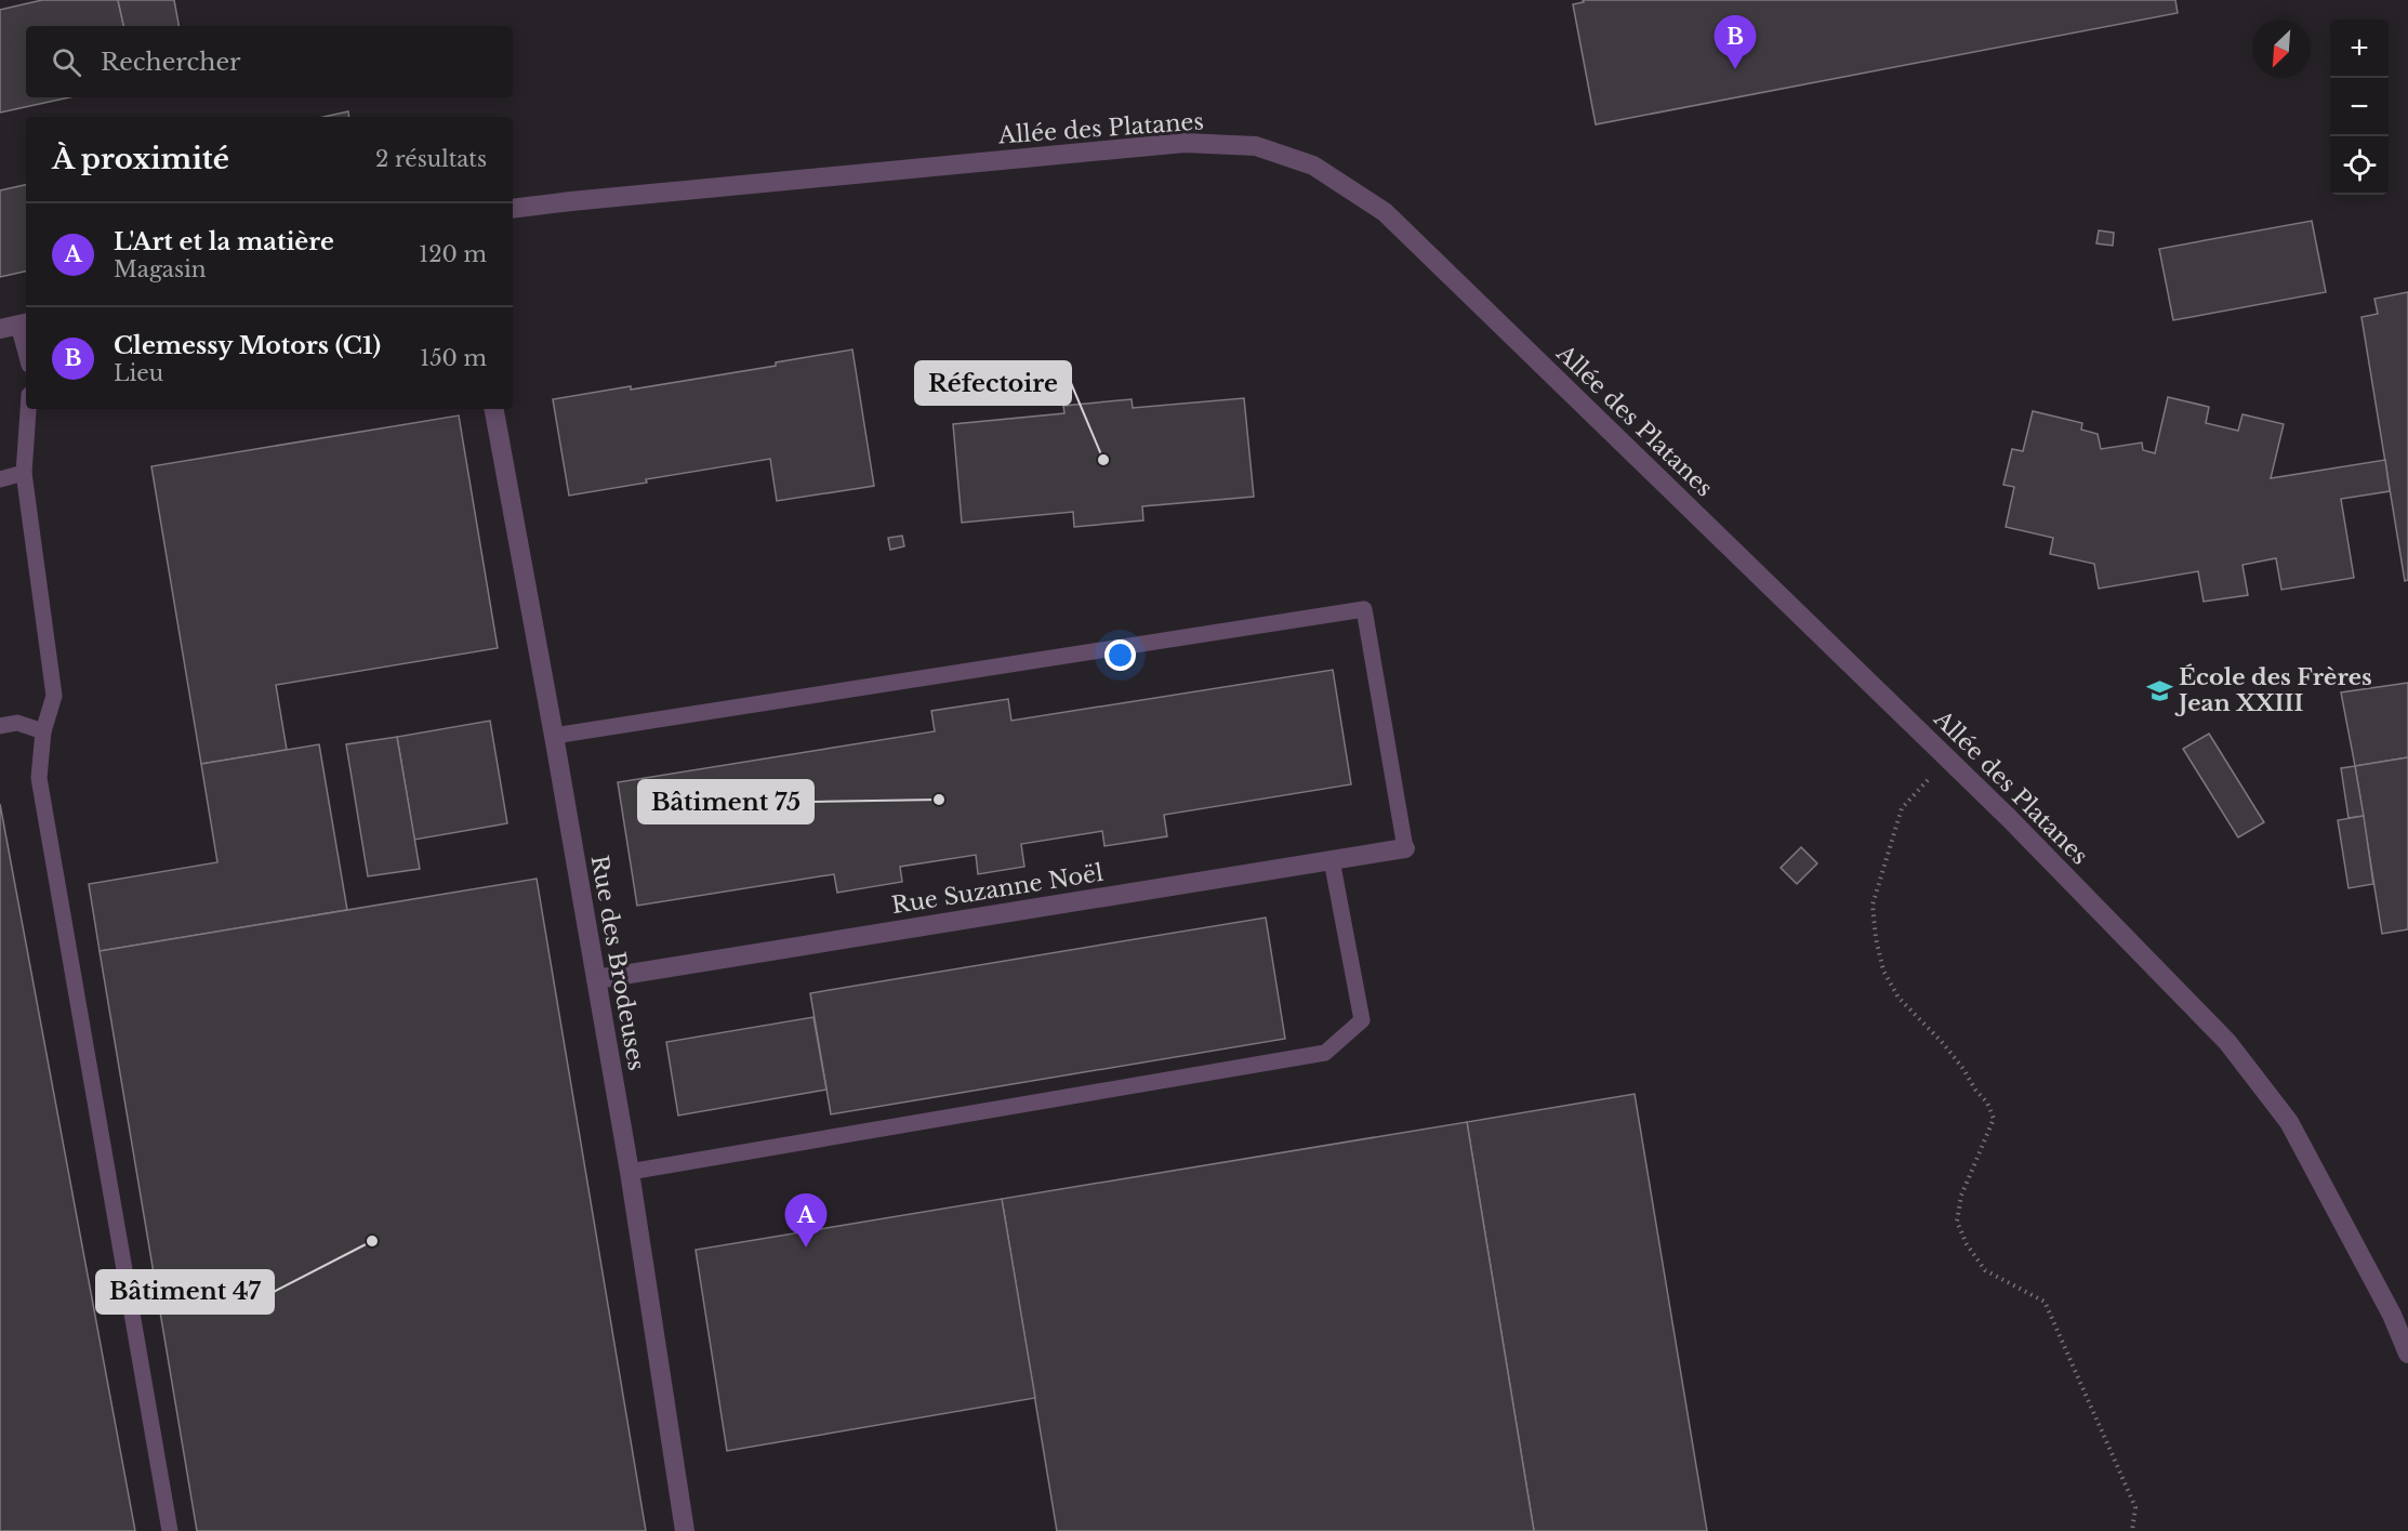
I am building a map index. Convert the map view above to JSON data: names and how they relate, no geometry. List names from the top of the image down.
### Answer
{
  "streets": {
    "street": ["Allée des Platanes", "Rue Suzanne Noël", "Rue des Brodeuses"]
  },
  "crossings": [
    ["Rue Suzanne Noël", "Rue des Brodeuses"]
  ],
  "places": {
    "other": ["Réfectoire", "Bâtiment 75", "Bâtiment 47"],
    "school or university": ["École des Frères Jean XXIII"]
  },
  "north": "bottom left",
  "page": {
    "pins": ["B", "A"],
    "map_buttons": ["+", "−"],
    "search": "Rechercher",
    "heading": ["À proximité", "2 résultats"],
    "list": [
      {
        "mark": "A",
        "name": "L'Art et la matière",
        "note": "Magasin",
        "value": "120 m"
      },
      {
        "mark": "B",
        "name": "Clemessy Motors (C1)",
        "note": "Lieu",
        "value": "150 m"
      }
    ]
  }
}
